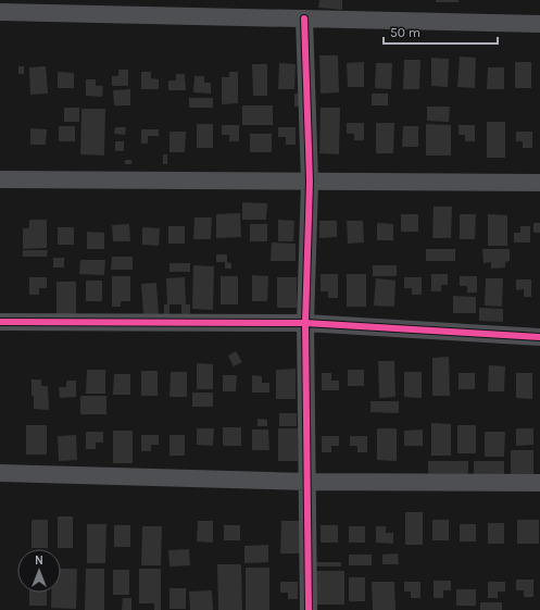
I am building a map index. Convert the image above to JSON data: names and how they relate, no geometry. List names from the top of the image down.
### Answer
{
  "scale_bar": "50 m",
  "north": "top"
}
